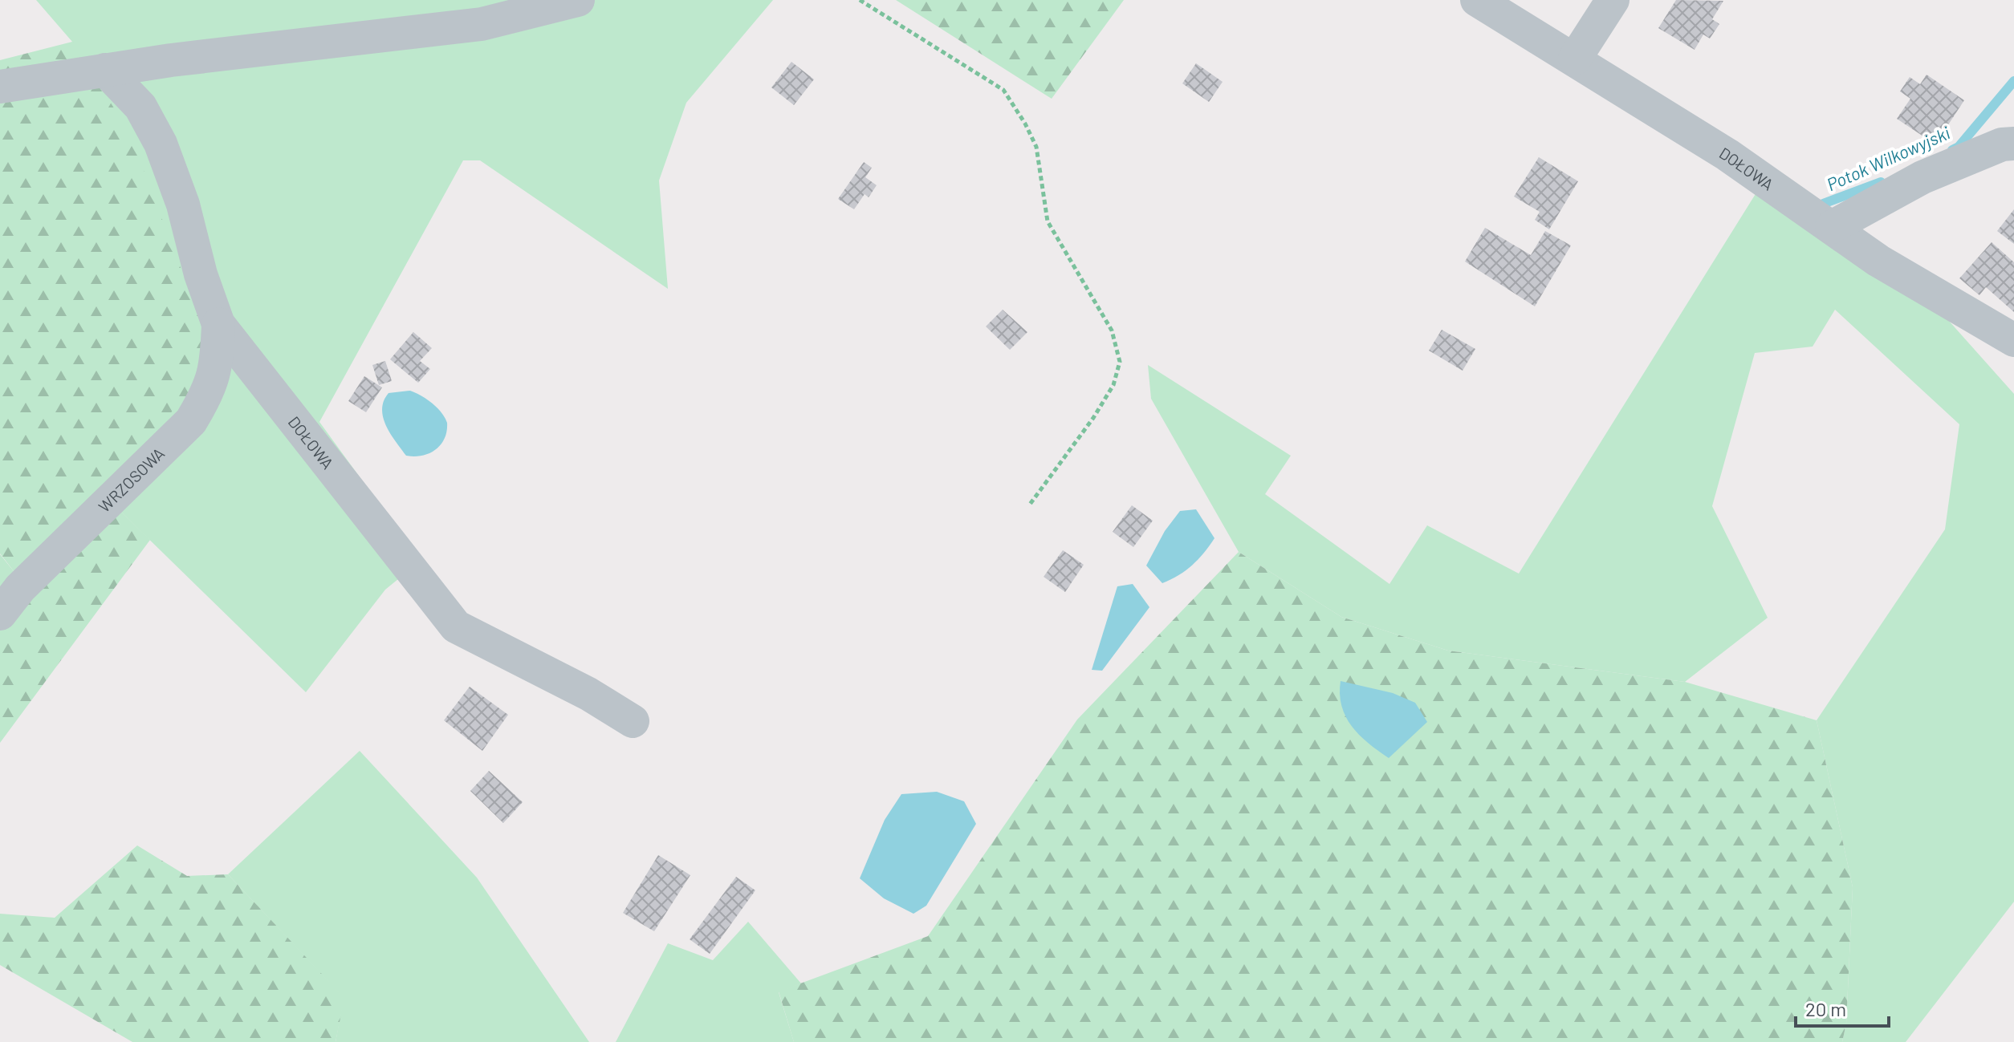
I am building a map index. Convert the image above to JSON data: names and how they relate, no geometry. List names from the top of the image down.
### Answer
{
  "streets": {
    "street": ["DOŁOWA", "WRZOSOWA"]
  },
  "crossings": [
    ["DOŁOWA", "WRZOSOWA"]
  ],
  "water": ["Potok Wilkowyjski"],
  "scale_bar": "20 m"
}
